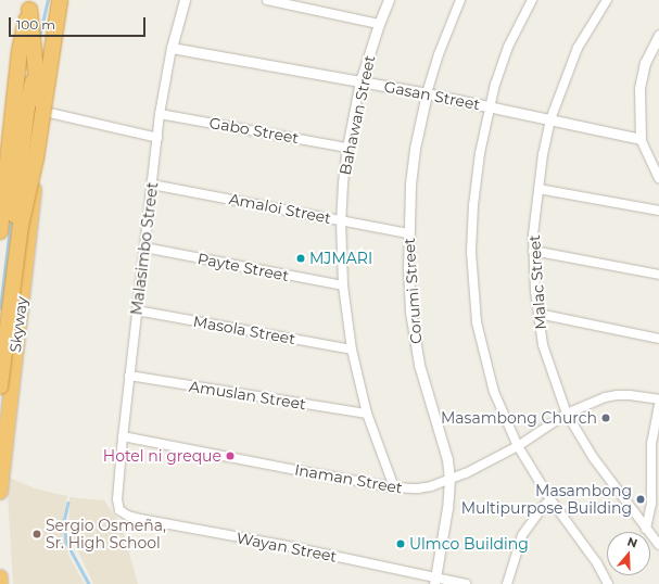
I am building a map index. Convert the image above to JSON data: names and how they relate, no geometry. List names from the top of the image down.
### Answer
{
  "streets": {
    "highway": ["Skyway"],
    "street": [
      "Gasan Street",
      "Bahawan Street",
      "Gabo Street",
      "Amaloi Street",
      "Malasimbo Street",
      "Payte Street",
      "Malac Street",
      "Corumi Street",
      "Masola Street",
      "Amuslan Street",
      "Inaman Street",
      "Wayan Street"
    ]
  },
  "crossings": [
    ["Gasan Street", "Bahawan Street"],
    ["Gasan Street", "Malasimbo Street"],
    ["Gasan Street", "Malac Street"],
    ["Gasan Street", "Corumi Street"],
    ["Bahawan Street", "Gabo Street"],
    ["Bahawan Street", "Amaloi Street"],
    ["Bahawan Street", "Payte Street"],
    ["Bahawan Street", "Masola Street"],
    ["Bahawan Street", "Amuslan Street"],
    ["Bahawan Street", "Inaman Street"],
    ["Gabo Street", "Malasimbo Street"],
    ["Amaloi Street", "Malasimbo Street"],
    ["Amaloi Street", "Corumi Street"],
    ["Malasimbo Street", "Payte Street"],
    ["Malasimbo Street", "Masola Street"],
    ["Malasimbo Street", "Amuslan Street"],
    ["Malasimbo Street", "Inaman Street"],
    ["Malasimbo Street", "Wayan Street"],
    ["Malac Street", "Inaman Street"],
    ["Corumi Street", "Inaman Street"],
    ["Corumi Street", "Wayan Street"]
  ],
  "places": [
    "MJMARI",
    "Masambong Church",
    "Hotel ni greque",
    "Masambong Multipurpose Building",
    "Sergio Osmeña, Sr. High School",
    "Ulmco Building"
  ],
  "scale_bar": "100 m",
  "north": "top"
}
